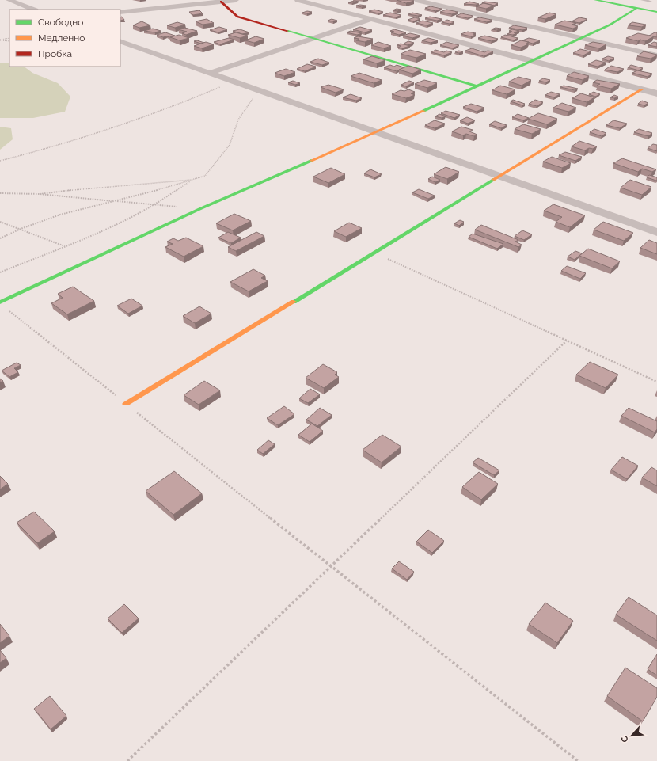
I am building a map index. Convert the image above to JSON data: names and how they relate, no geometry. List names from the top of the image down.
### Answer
{
  "legend": ["Свободно", "Медленно", "Пробка"],
  "north": "bottom left"
}
